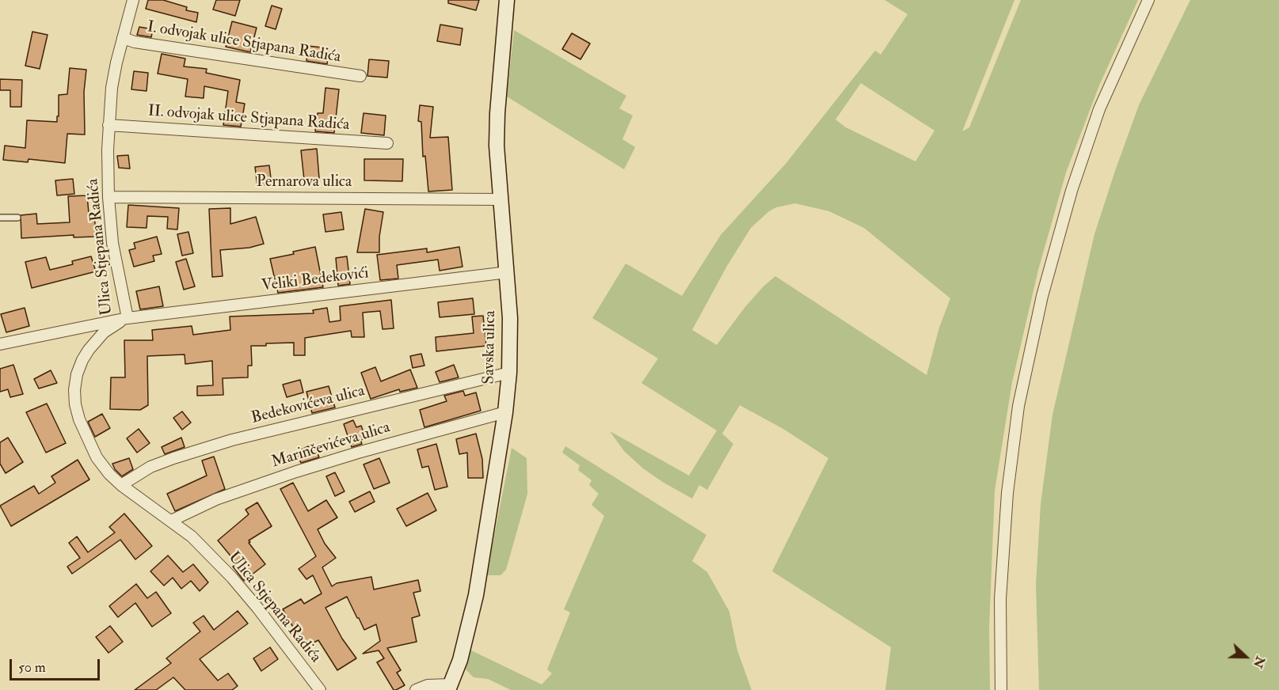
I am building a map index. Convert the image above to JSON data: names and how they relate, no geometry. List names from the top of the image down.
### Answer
{
  "streets": {
    "street": [
      "I. odvojak ulice Stjapana Radića",
      "II. odvojak ulice Stjapana Radića",
      "Pernarova ulica",
      "Ulica Stjepana Radića",
      "Veliki Bedekovići",
      "Savska ulica",
      "Bedekovićeva ulica",
      "Marinčevićeva ulica"
    ]
  },
  "crossings": [
    ["I. odvojak ulice Stjapana Radića", "Ulica Stjepana Radića"],
    ["II. odvojak ulice Stjapana Radića", "Ulica Stjepana Radića"],
    ["Pernarova ulica", "Ulica Stjepana Radića"],
    ["Pernarova ulica", "Savska ulica"],
    ["Ulica Stjepana Radića", "Veliki Bedekovići"],
    ["Ulica Stjepana Radića", "Bedekovićeva ulica"],
    ["Ulica Stjepana Radića", "Marinčevićeva ulica"],
    ["Veliki Bedekovići", "Savska ulica"],
    ["Savska ulica", "Bedekovićeva ulica"],
    ["Savska ulica", "Marinčevićeva ulica"]
  ],
  "scale_bar": "50 m",
  "north": "right"
}
